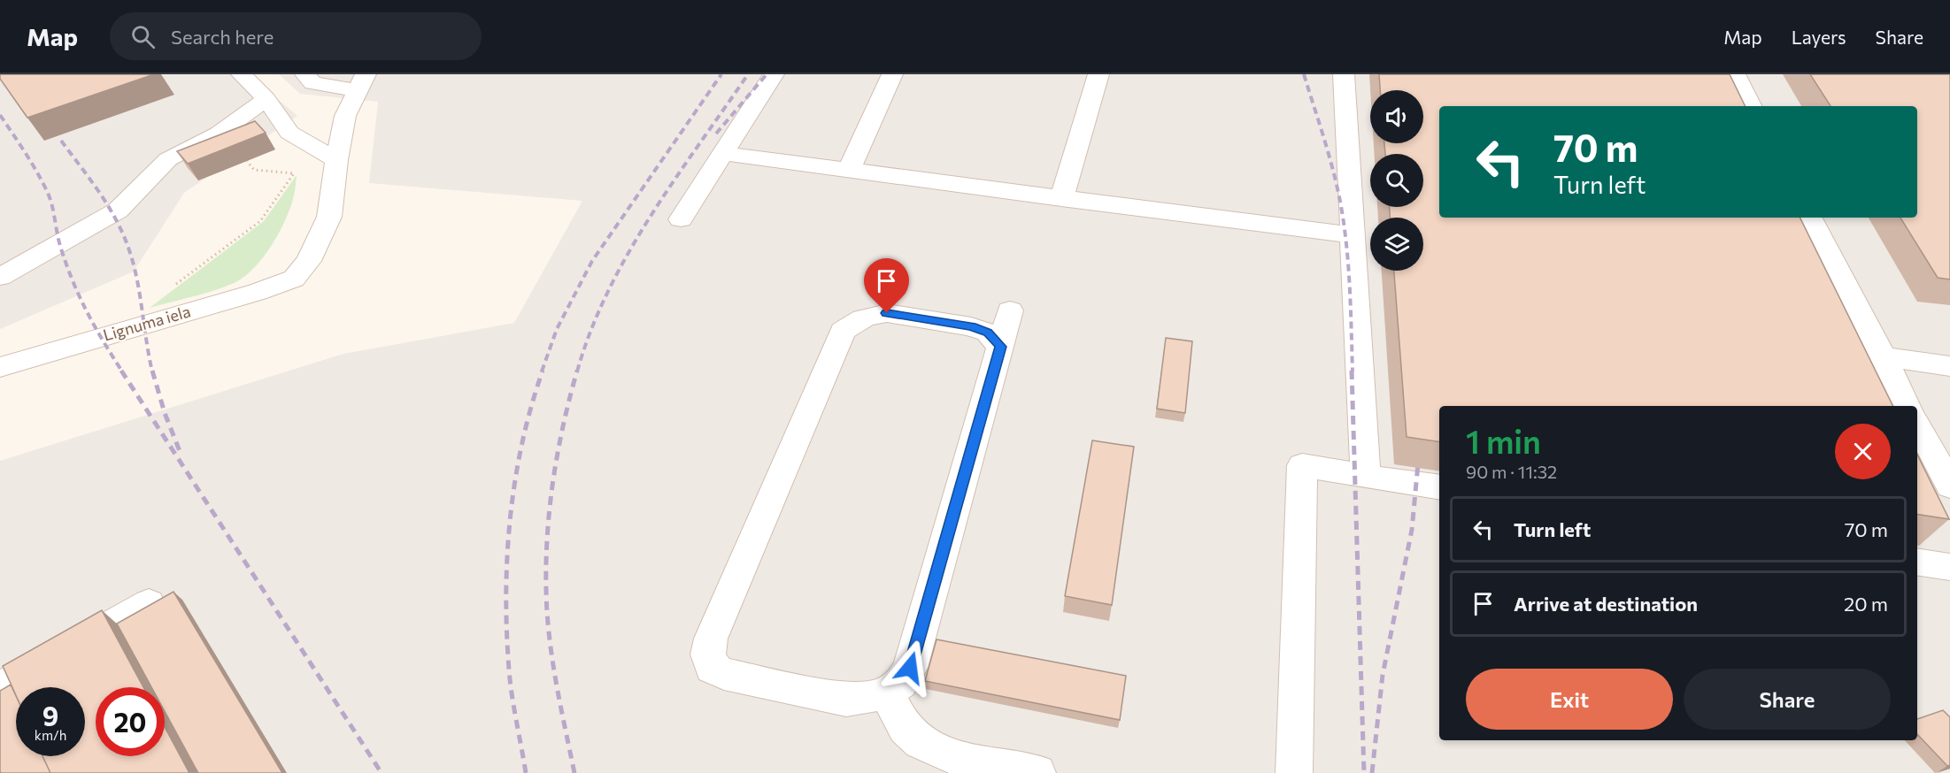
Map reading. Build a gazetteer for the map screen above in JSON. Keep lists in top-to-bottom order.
{
  "streets": {
    "street": ["Lignuma iela"]
  },
  "page": {
    "header": "Map",
    "search": "Search here",
    "nav": ["Map", "Layers", "Share"],
    "turn": ["70 m", "Turn left"],
    "heading": ["1 min", "90 m · 11:32"],
    "list": [
      {
        "name": "Turn left",
        "value": "70 m"
      },
      {
        "name": "Arrive at destination",
        "value": "20 m"
      }
    ],
    "buttons": ["Exit", "Share"],
    "speed": "9 km/h",
    "limit": "20"
  }
}
